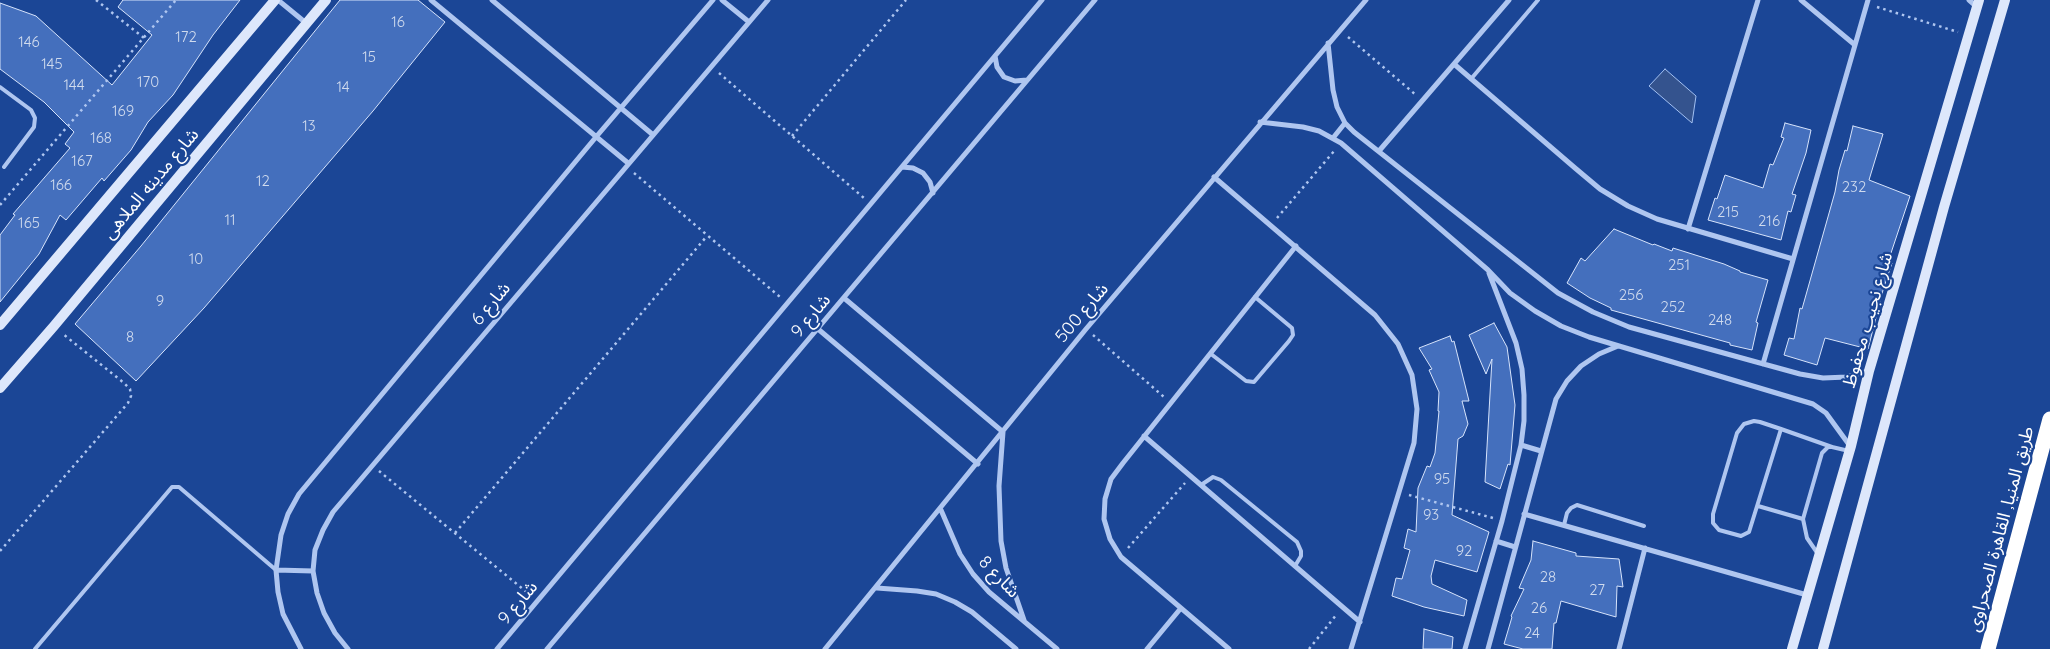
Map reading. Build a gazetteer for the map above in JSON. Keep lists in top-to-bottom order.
{
  "streets": {
    "highway": ["طريق المنيا, القاهرة الصحراوى"],
    "street": [
      "شارع مدينه الملاهى",
      "شارع 6",
      "شارع 500",
      "شارع 9",
      "شارع نجيب محفوظ",
      "شارع 8"
    ]
  },
  "crossings": [
    ["شارع 500", "شارع 8"]
  ],
  "house_numbers": [
    "16",
    "172",
    "146",
    "15",
    "145",
    "170",
    "144",
    "14",
    "169",
    "13",
    "168",
    "167",
    "12",
    "166",
    "232",
    "215",
    "11",
    "216",
    "165",
    "10",
    "251",
    "256",
    "9",
    "252",
    "248",
    "8",
    "95",
    "93",
    "92",
    "28",
    "27",
    "26",
    "24"
  ]
}
